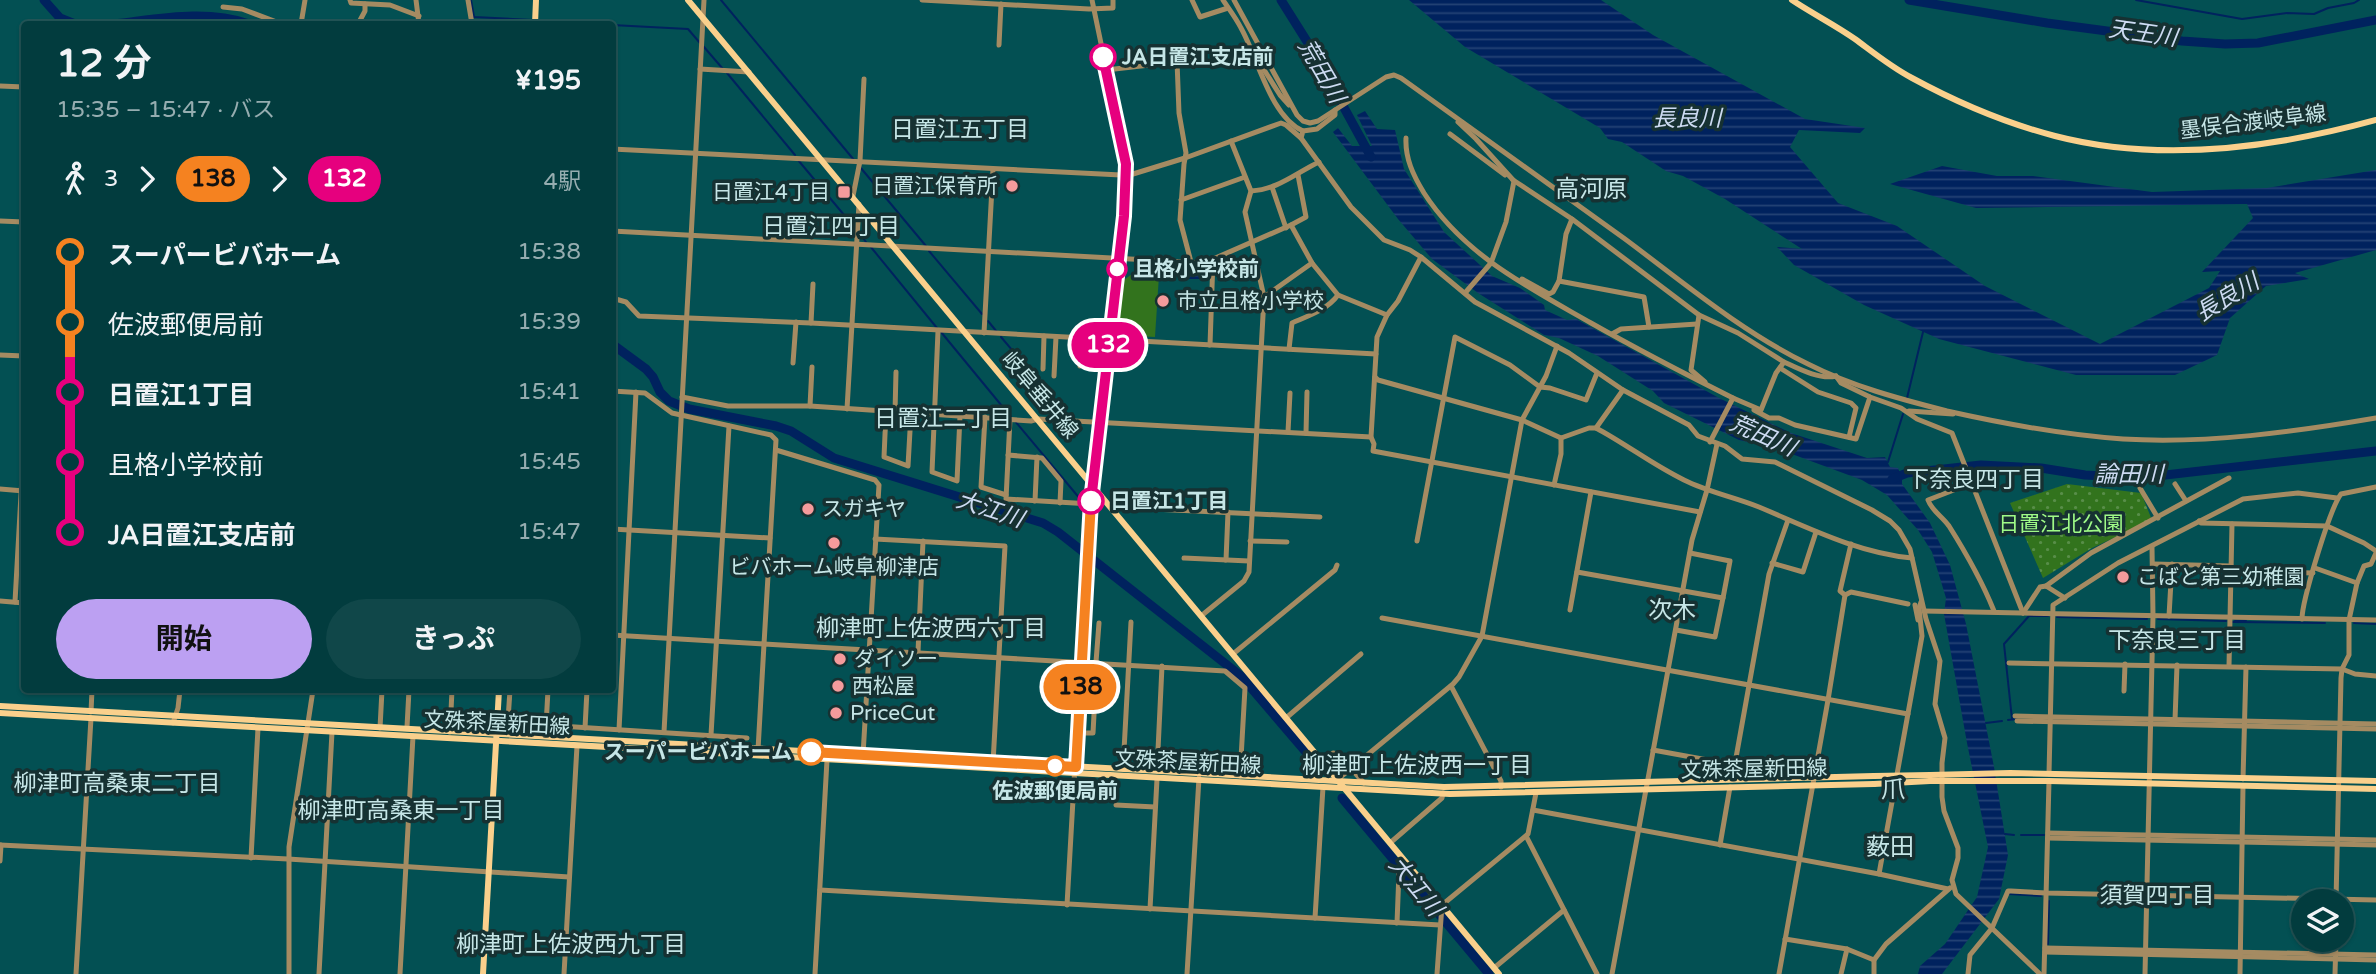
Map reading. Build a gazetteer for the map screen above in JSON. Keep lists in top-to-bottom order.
{
  "streets": {
    "main road": ["墨俣合渡岐阜線", "岐阜垂井線", "文殊茶屋新田線"]
  },
  "crossings": [
    ["岐阜垂井線", "文殊茶屋新田線"]
  ],
  "districts": [
    "日置江五丁目",
    "高河原",
    "日置江四丁目",
    "日置江二丁目",
    "下奈良四丁目",
    "次木",
    "柳津町上佐波西六丁目",
    "下奈良三丁目",
    "柳津町上佐波西一丁目",
    "柳津町高桑東二丁目",
    "爪",
    "柳津町高桑東一丁目",
    "薮田",
    "須賀四丁目",
    "柳津町上佐波西九丁目"
  ],
  "water": [
    "天王川",
    "荒田川",
    "長良川",
    "論田川",
    "大江川"
  ],
  "parks": ["日置江北公園"],
  "places": {
    "other": [
      "JA日置江支店前",
      "日置江保育所",
      "且格小学校前",
      "市立且格小学校",
      "日置江1丁目",
      "スガキヤ",
      "ビバホーム岐阜柳津店",
      "こばと第三幼稚園",
      "ダイソー",
      "西松屋",
      "PriceCut",
      "スーパービバホーム",
      "佐波郵便局前"
    ],
    "transit": ["日置江4丁目"]
  },
  "lines": ["bus line 132", "bus line 138"],
  "page": {
    "on_map": ["138", "132"],
    "heading": ["12 分", "15:35 – 15:47 · バス", "¥195"],
    "legs": [
      "3",
      "138",
      "132",
      "4駅"
    ],
    "list": [
      {
        "name": "スーパービバホーム",
        "value": "15:38"
      },
      {
        "name": "佐波郵便局前",
        "value": "15:39"
      },
      {
        "name": "日置江1丁目",
        "value": "15:41"
      },
      {
        "name": "且格小学校前",
        "value": "15:45"
      },
      {
        "name": "JA日置江支店前",
        "value": "15:47"
      }
    ],
    "buttons": ["開始", "きっぷ"]
  }
}
